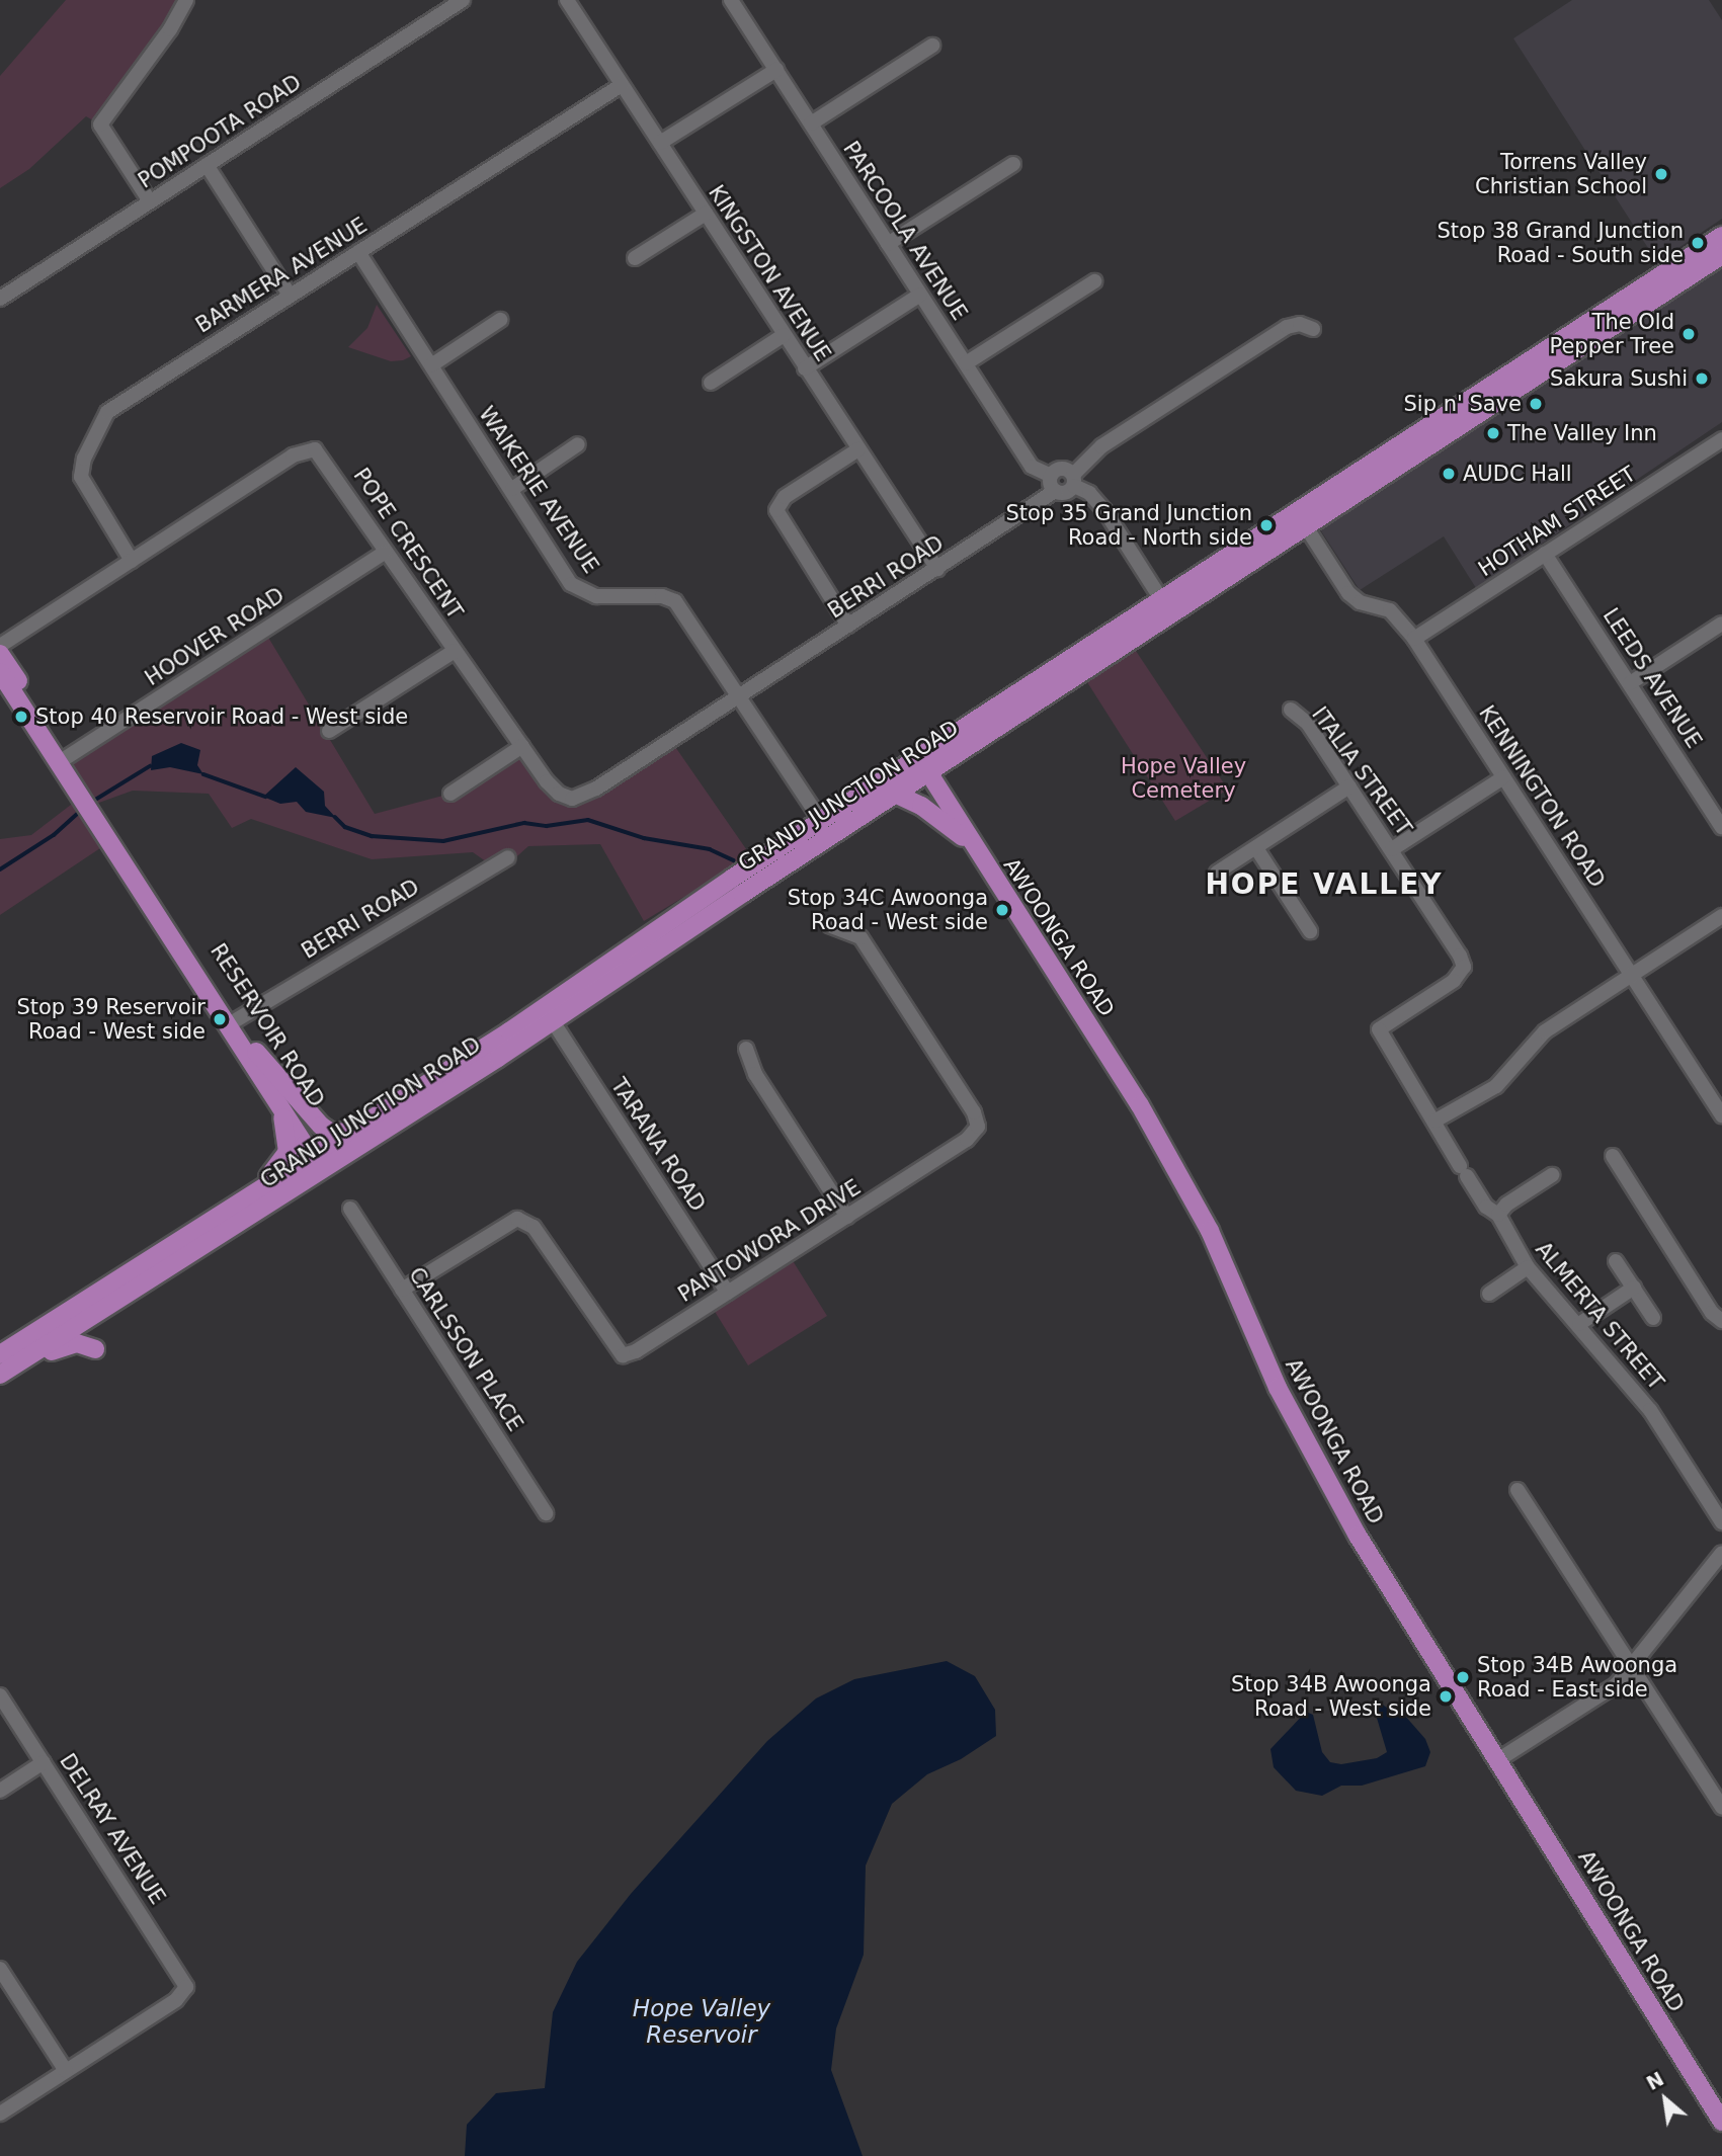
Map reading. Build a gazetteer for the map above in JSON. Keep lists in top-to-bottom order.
{
  "streets": {
    "main road": ["GRAND JUNCTION ROAD", "AWOONGA ROAD", "RESERVOIR ROAD"],
    "street": [
      "POMPOOTA ROAD",
      "PARCOOLA AVENUE",
      "KINGSTON AVENUE",
      "BARMERA AVENUE",
      "WAIKERIE AVENUE",
      "HOTHAM STREET",
      "POPE CRESCENT",
      "BERRI ROAD",
      "HOOVER ROAD",
      "LEEDS AVENUE",
      "ITALIA STREET",
      "KENNINGTON ROAD",
      "TARANA ROAD",
      "PANTOWORA DRIVE",
      "ALMERTA STREET",
      "CARLSSON PLACE",
      "DELRAY AVENUE"
    ]
  },
  "crossings": [
    ["PARCOOLA AVENUE", "BERRI ROAD"],
    ["KINGSTON AVENUE", "BARMERA AVENUE"],
    ["KINGSTON AVENUE", "BERRI ROAD"],
    ["BARMERA AVENUE", "WAIKERIE AVENUE"],
    ["BARMERA AVENUE", "POPE CRESCENT"],
    ["WAIKERIE AVENUE", "POPE CRESCENT"],
    ["WAIKERIE AVENUE", "BERRI ROAD"],
    ["WAIKERIE AVENUE", "GRAND JUNCTION ROAD"],
    ["HOTHAM STREET", "LEEDS AVENUE"],
    ["HOTHAM STREET", "KENNINGTON ROAD"],
    ["POPE CRESCENT", "BERRI ROAD"],
    ["POPE CRESCENT", "HOOVER ROAD"],
    ["BERRI ROAD", "RESERVOIR ROAD"],
    ["HOOVER ROAD", "RESERVOIR ROAD"],
    ["ITALIA STREET", "ALMERTA STREET"],
    ["GRAND JUNCTION ROAD", "KENNINGTON ROAD"],
    ["GRAND JUNCTION ROAD", "AWOONGA ROAD"],
    ["GRAND JUNCTION ROAD", "RESERVOIR ROAD"],
    ["GRAND JUNCTION ROAD", "TARANA ROAD"],
    ["TARANA ROAD", "PANTOWORA DRIVE"],
    ["PANTOWORA DRIVE", "CARLSSON PLACE"]
  ],
  "districts": ["HOPE VALLEY"],
  "water": ["Hope Valley Reservoir"],
  "parks": ["Hope Valley Cemetery"],
  "places": [
    "Torrens Valley Christian School",
    "Stop 38 Grand Junction Road - South side",
    "The Old Pepper Tree",
    "Sakura Sushi",
    "Sip n' Save",
    "The Valley Inn",
    "AUDC Hall",
    "Stop 35 Grand Junction Road - North side",
    "Stop 40 Reservoir Road - West side",
    "Stop 34C Awoonga Road - West side",
    "Stop 39 Reservoir Road - West side",
    "Stop 34B Awoonga Road - East side",
    "Stop 34B Awoonga Road - West side"
  ],
  "north": "top left"
}
